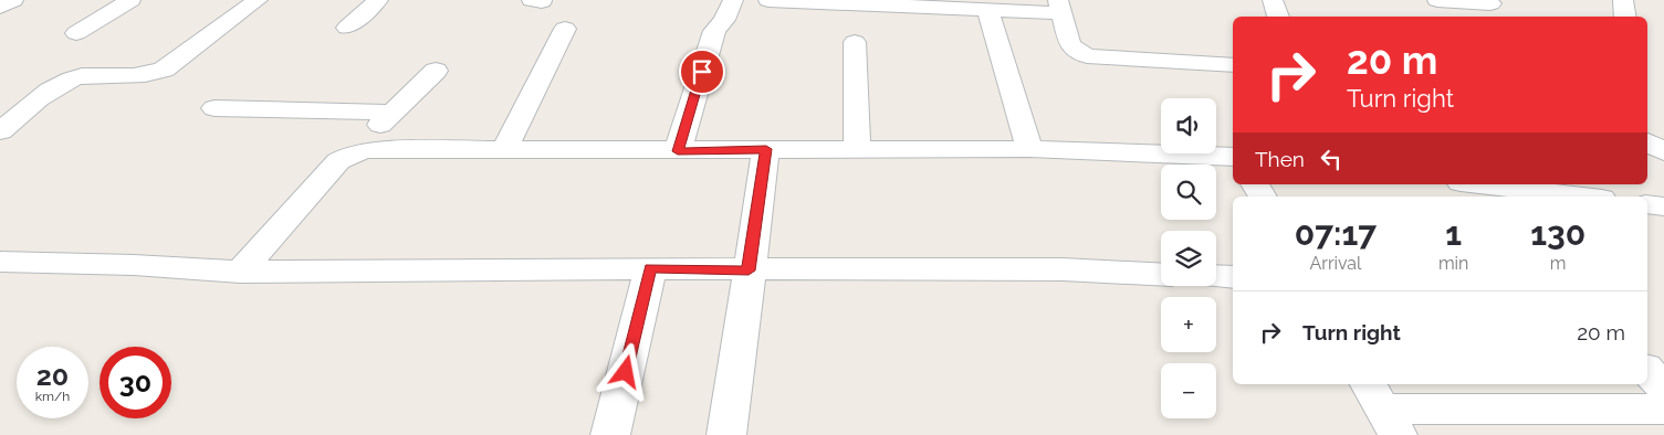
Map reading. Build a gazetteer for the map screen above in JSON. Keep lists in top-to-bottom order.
{
  "page": {
    "turn": ["20 m", "Turn right"],
    "map_buttons": ["+", "−"],
    "then": "Then",
    "eta": [
      "07:17",
      "Arrival",
      "1",
      "min",
      "130",
      "m"
    ],
    "list": [
      {
        "name": "Turn right",
        "value": "20 m"
      }
    ],
    "speed": "20 km/h",
    "limit": "30"
  }
}
